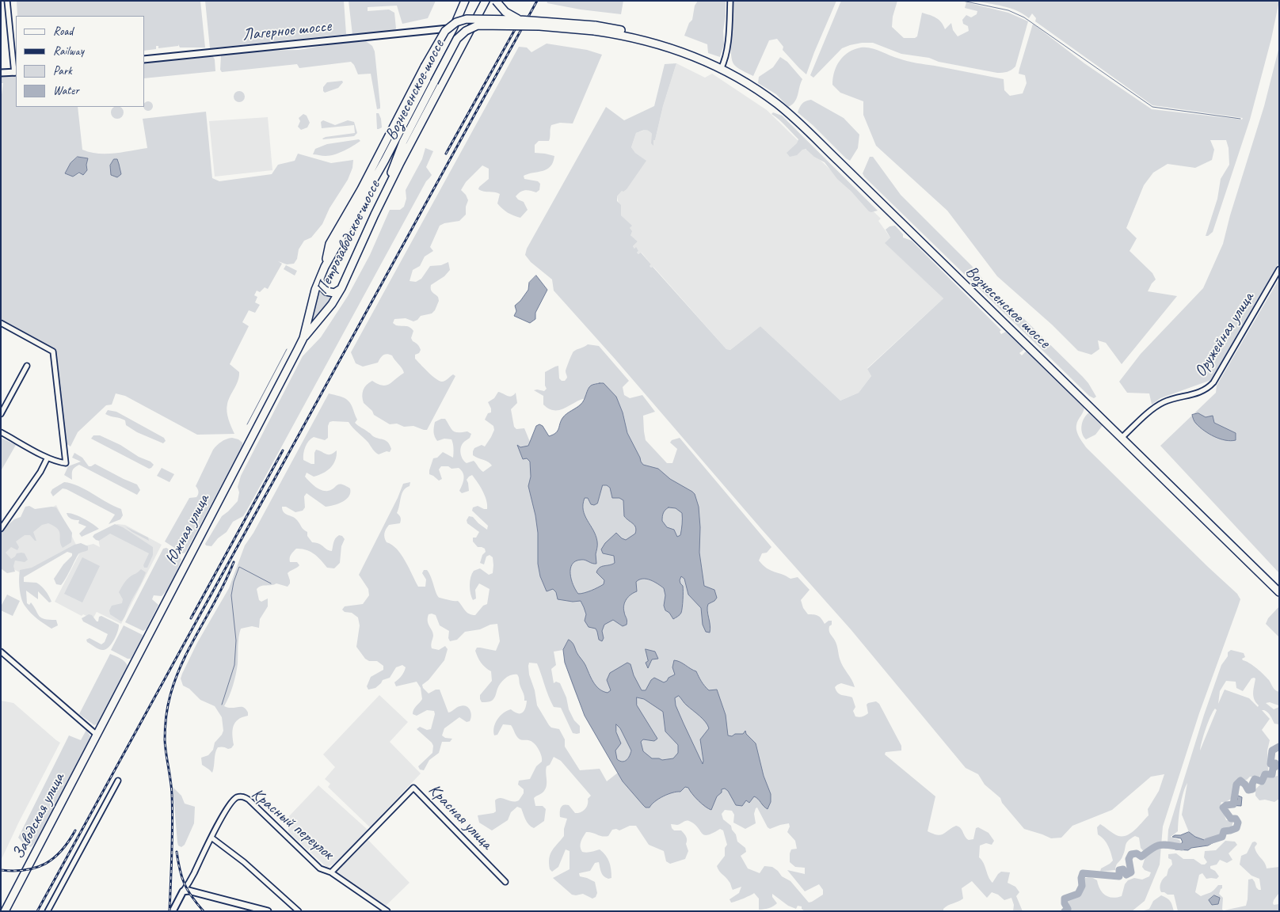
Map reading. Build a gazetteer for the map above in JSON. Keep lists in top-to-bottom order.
{
  "streets": {
    "main road": [
      "Вознесенское шоссе",
      "Петрозаводское шоссе",
      "Южная улица",
      "Заводская улица"
    ],
    "street": [
      "Лагерное шоссе",
      "Оружейная улица",
      "Красная улица",
      "Красный переулок"
    ]
  },
  "crossings": [
    ["Лагерное шоссе", "Петрозаводское шоссе"],
    ["Вознесенское шоссе", "Петрозаводское шоссе"],
    ["Вознесенское шоссе", "Оружейная улица"],
    ["Петрозаводское шоссе", "Южная улица"],
    ["Южная улица", "Заводская улица"],
    ["Красная улица", "Красный переулок"]
  ],
  "legend": [
    "Road",
    "Railway",
    "Park",
    "Water"
  ]
}
